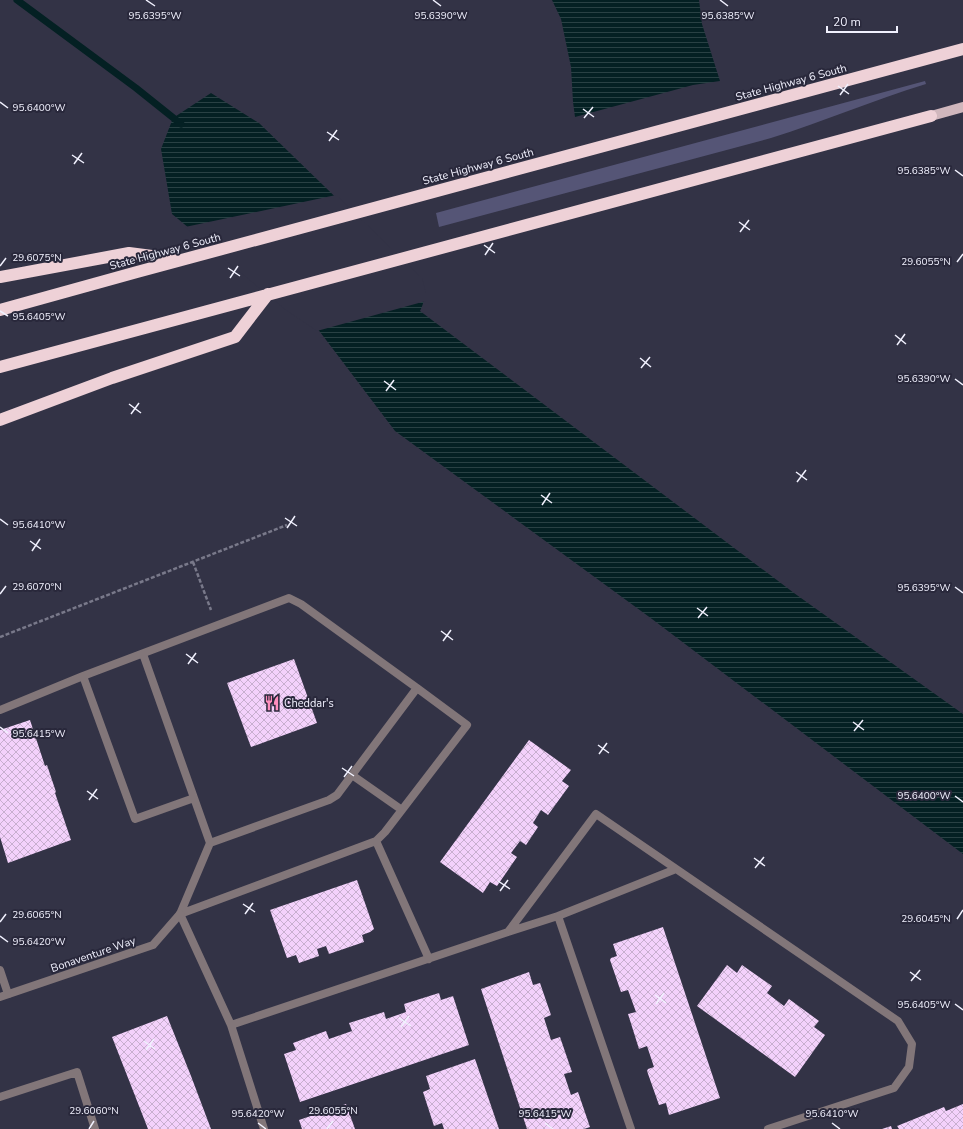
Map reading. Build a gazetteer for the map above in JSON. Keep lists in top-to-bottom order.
{
  "streets": {
    "highway": ["State Highway 6 South"],
    "street": ["Bonaventure Way"]
  },
  "places": {
    "restaurant": ["Cheddar's"]
  },
  "scale_bar": "20 m",
  "coordinates": [
    "95.6395°W",
    "95.6390°W",
    "95.6385°W",
    "95.6400°W",
    "29.6075°N",
    "29.6055°N",
    "95.6405°W",
    "95.6410°W",
    "29.6070°N",
    "95.6415°W",
    "29.6065°N",
    "29.6045°N",
    "95.6420°W",
    "29.6060°N"
  ]
}
